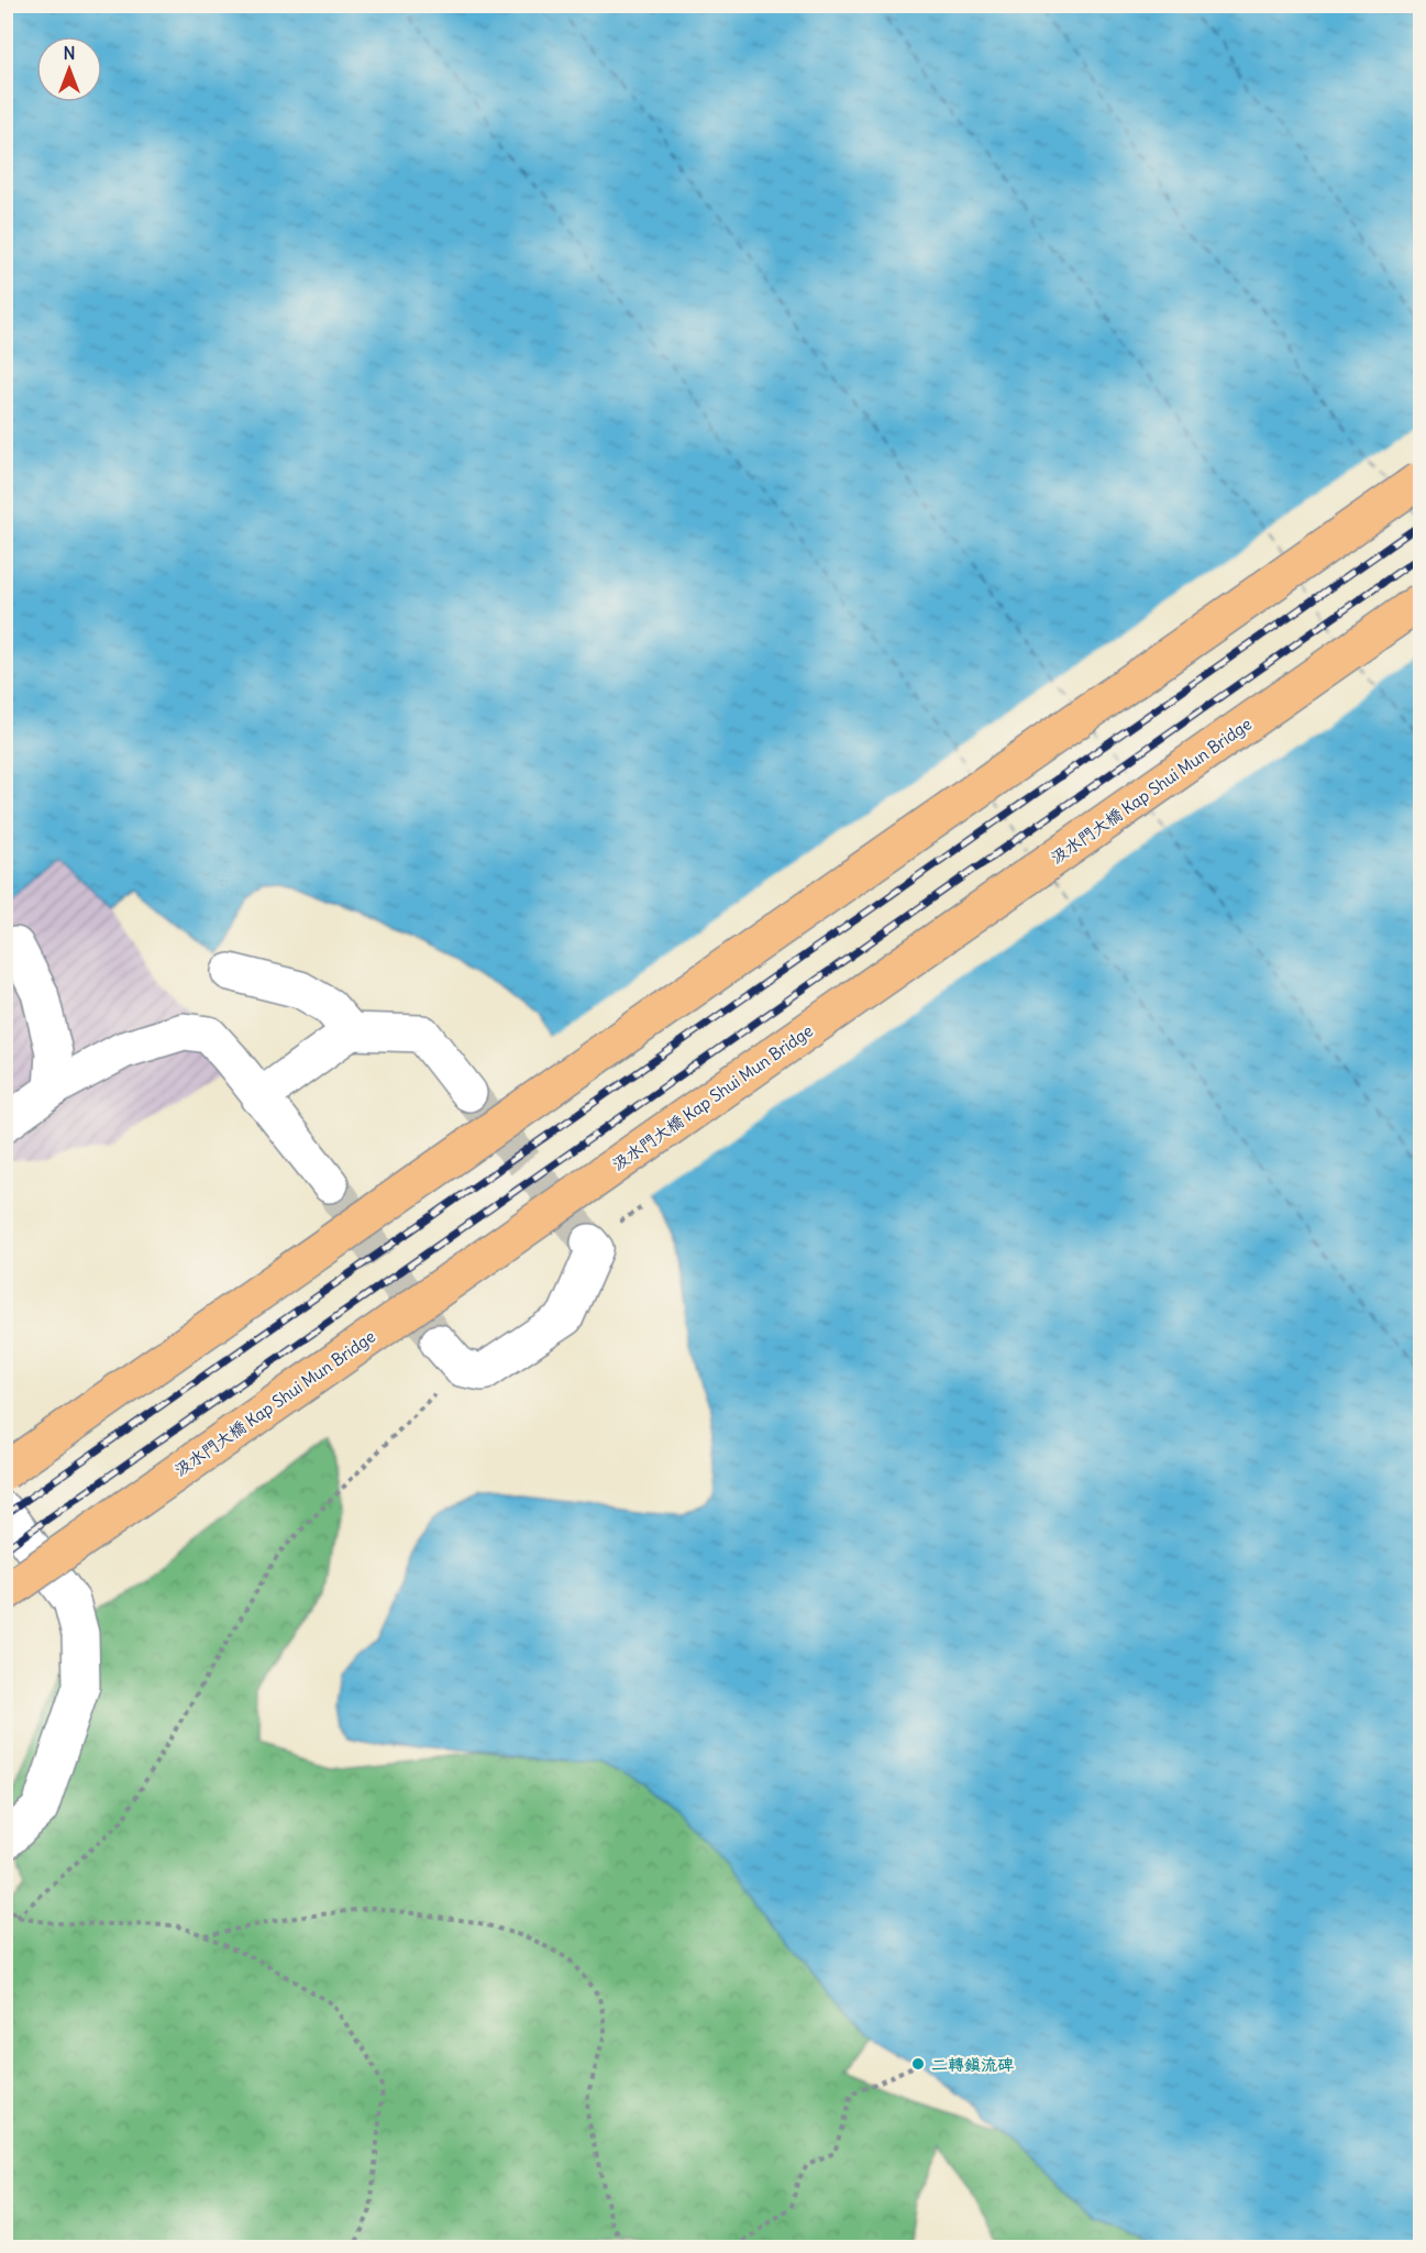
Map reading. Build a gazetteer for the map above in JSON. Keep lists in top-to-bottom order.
{
  "streets": {
    "highway": ["汲水門大橋 Kap Shui Mun Bridge"]
  },
  "places": ["二轉鎮流碑"],
  "north": "top"
}
